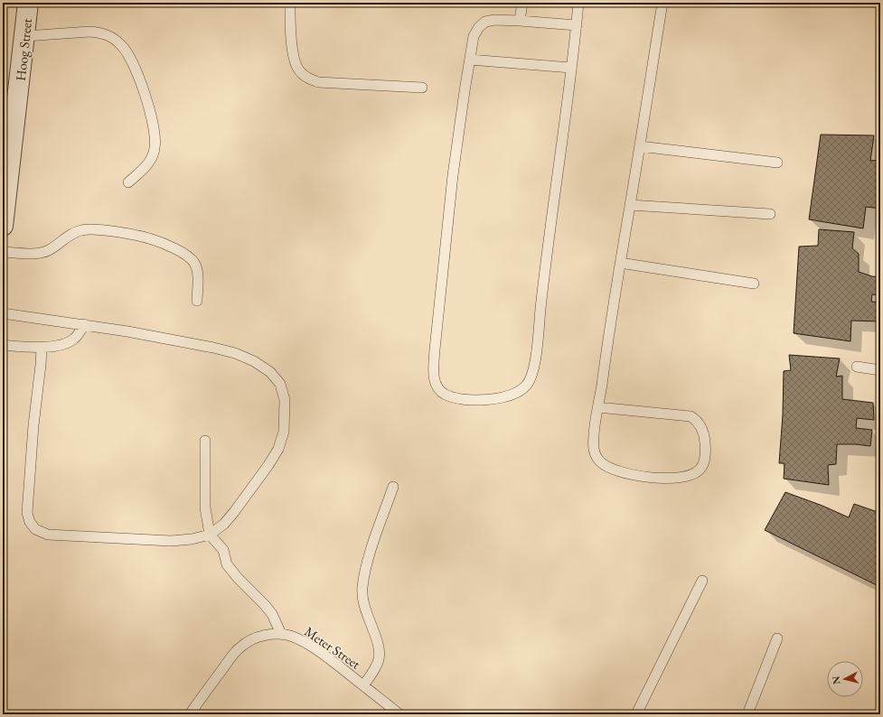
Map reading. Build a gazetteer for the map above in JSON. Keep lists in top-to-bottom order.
{
  "streets": {
    "street": ["Hoog Street"],
    "lane": ["Meter Street"]
  },
  "north": "left"
}
